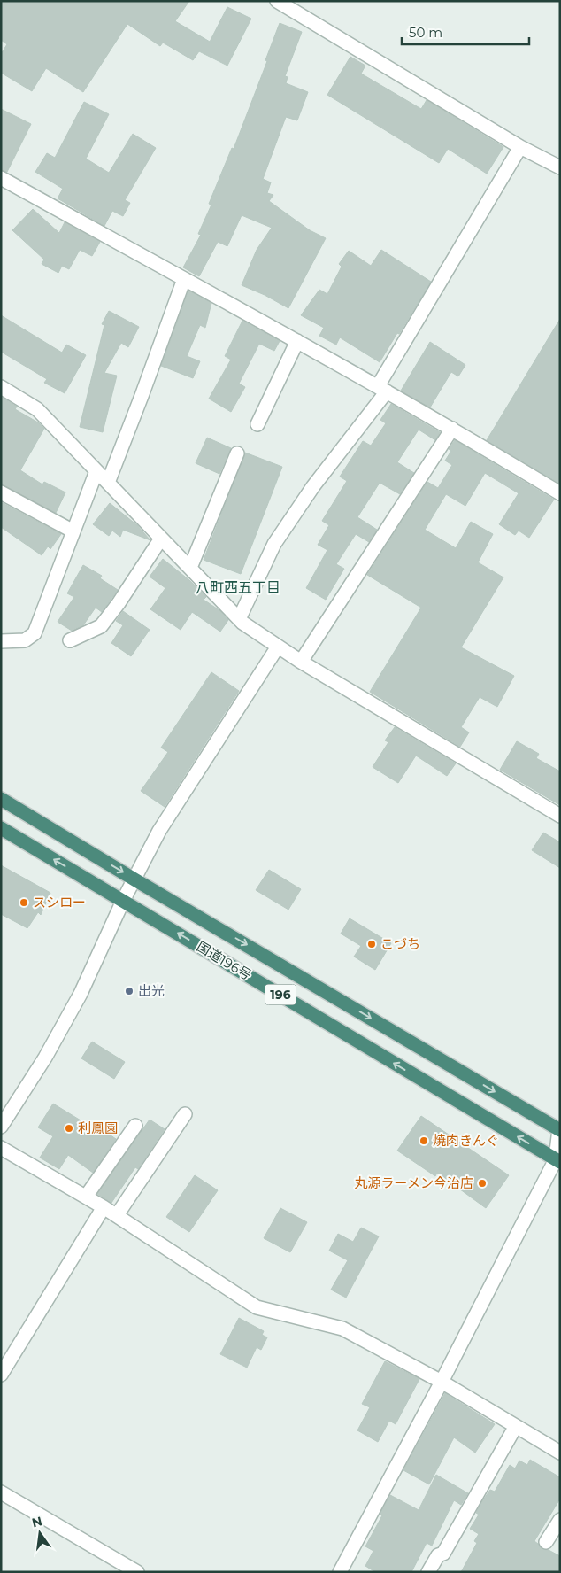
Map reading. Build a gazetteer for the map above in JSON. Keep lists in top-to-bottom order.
{
  "streets": {
    "highway": ["国道196号", "196"]
  },
  "districts": ["八町西五丁目"],
  "places": [
    "スシロー",
    "こづち",
    "出光",
    "利鳳園",
    "焼肉きんぐ",
    "丸源ラーメン今治店"
  ],
  "scale_bar": "50 m",
  "north": "top"
}
